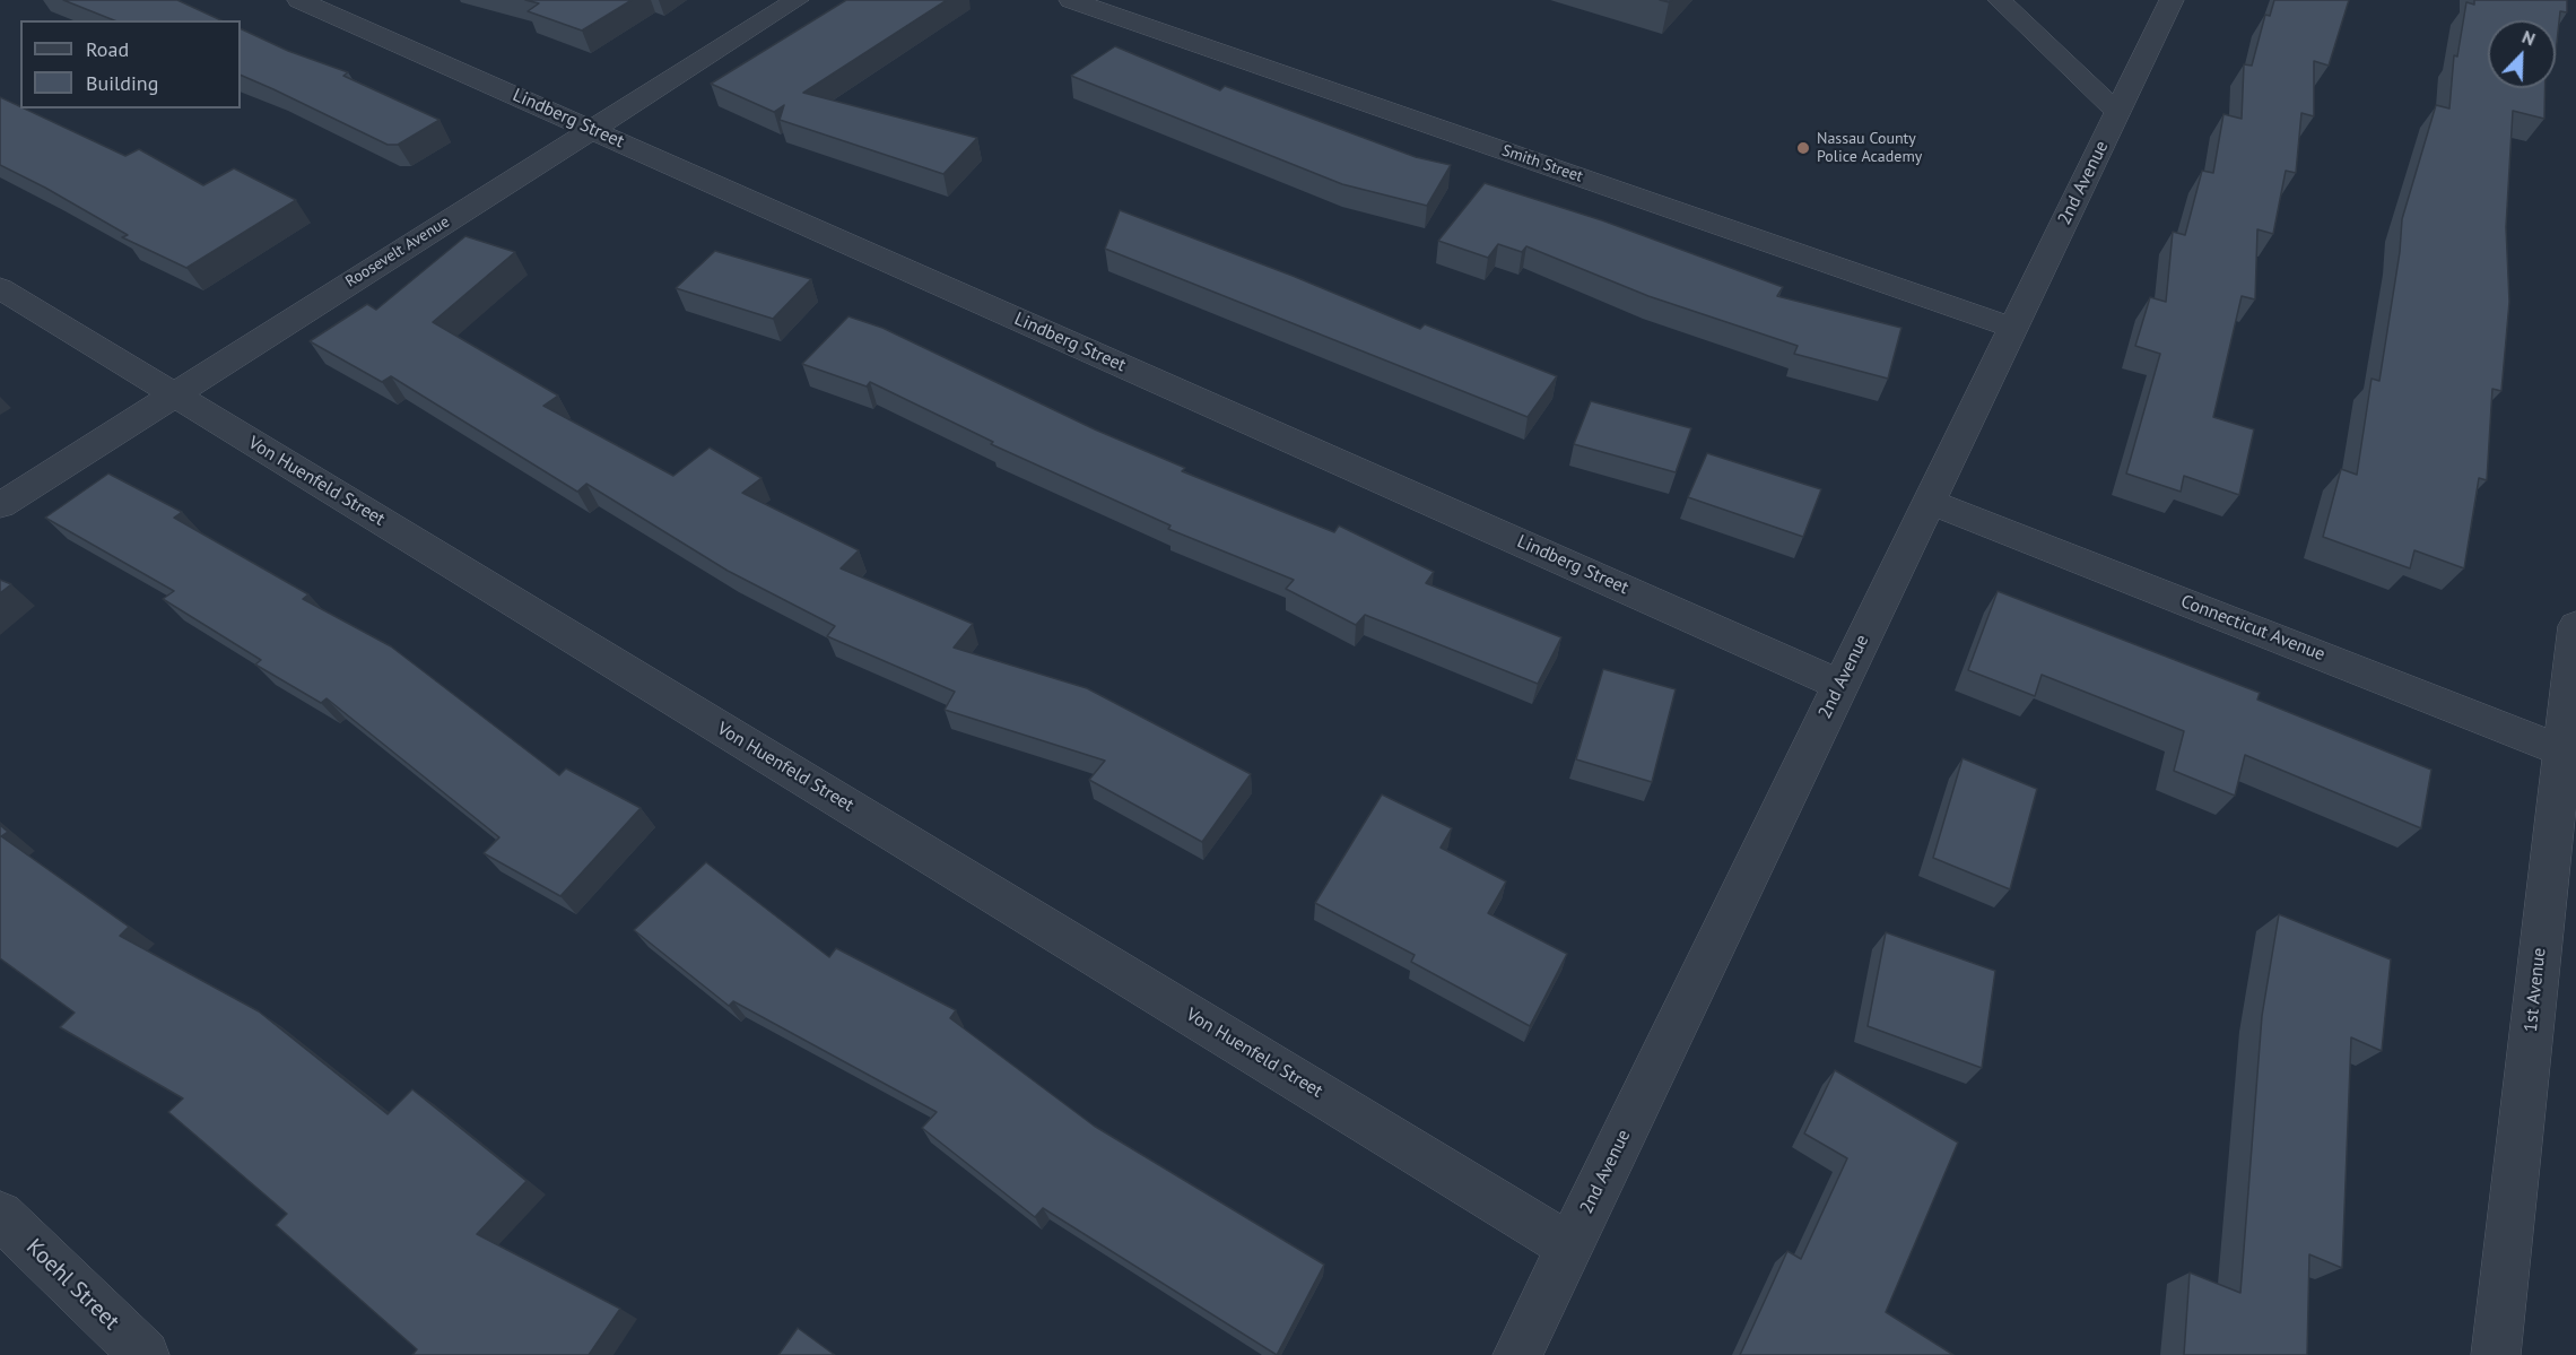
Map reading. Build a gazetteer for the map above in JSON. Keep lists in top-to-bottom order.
{
  "streets": {
    "street": [
      "Lindberg Street",
      "Smith Street",
      "2nd Avenue",
      "Roosevelt Avenue",
      "Von Huenfeld Street",
      "Connecticut Avenue",
      "1st Avenue",
      "Koehl Street"
    ]
  },
  "crossings": [
    ["Lindberg Street", "2nd Avenue"],
    ["Lindberg Street", "Roosevelt Avenue"],
    ["Smith Street", "2nd Avenue"],
    ["2nd Avenue", "Von Huenfeld Street"],
    ["2nd Avenue", "Connecticut Avenue"],
    ["Roosevelt Avenue", "Von Huenfeld Street"],
    ["Connecticut Avenue", "1st Avenue"]
  ],
  "places": ["Nassau County Police Academy"],
  "legend": ["Road", "Building"],
  "north": "top right"
}
